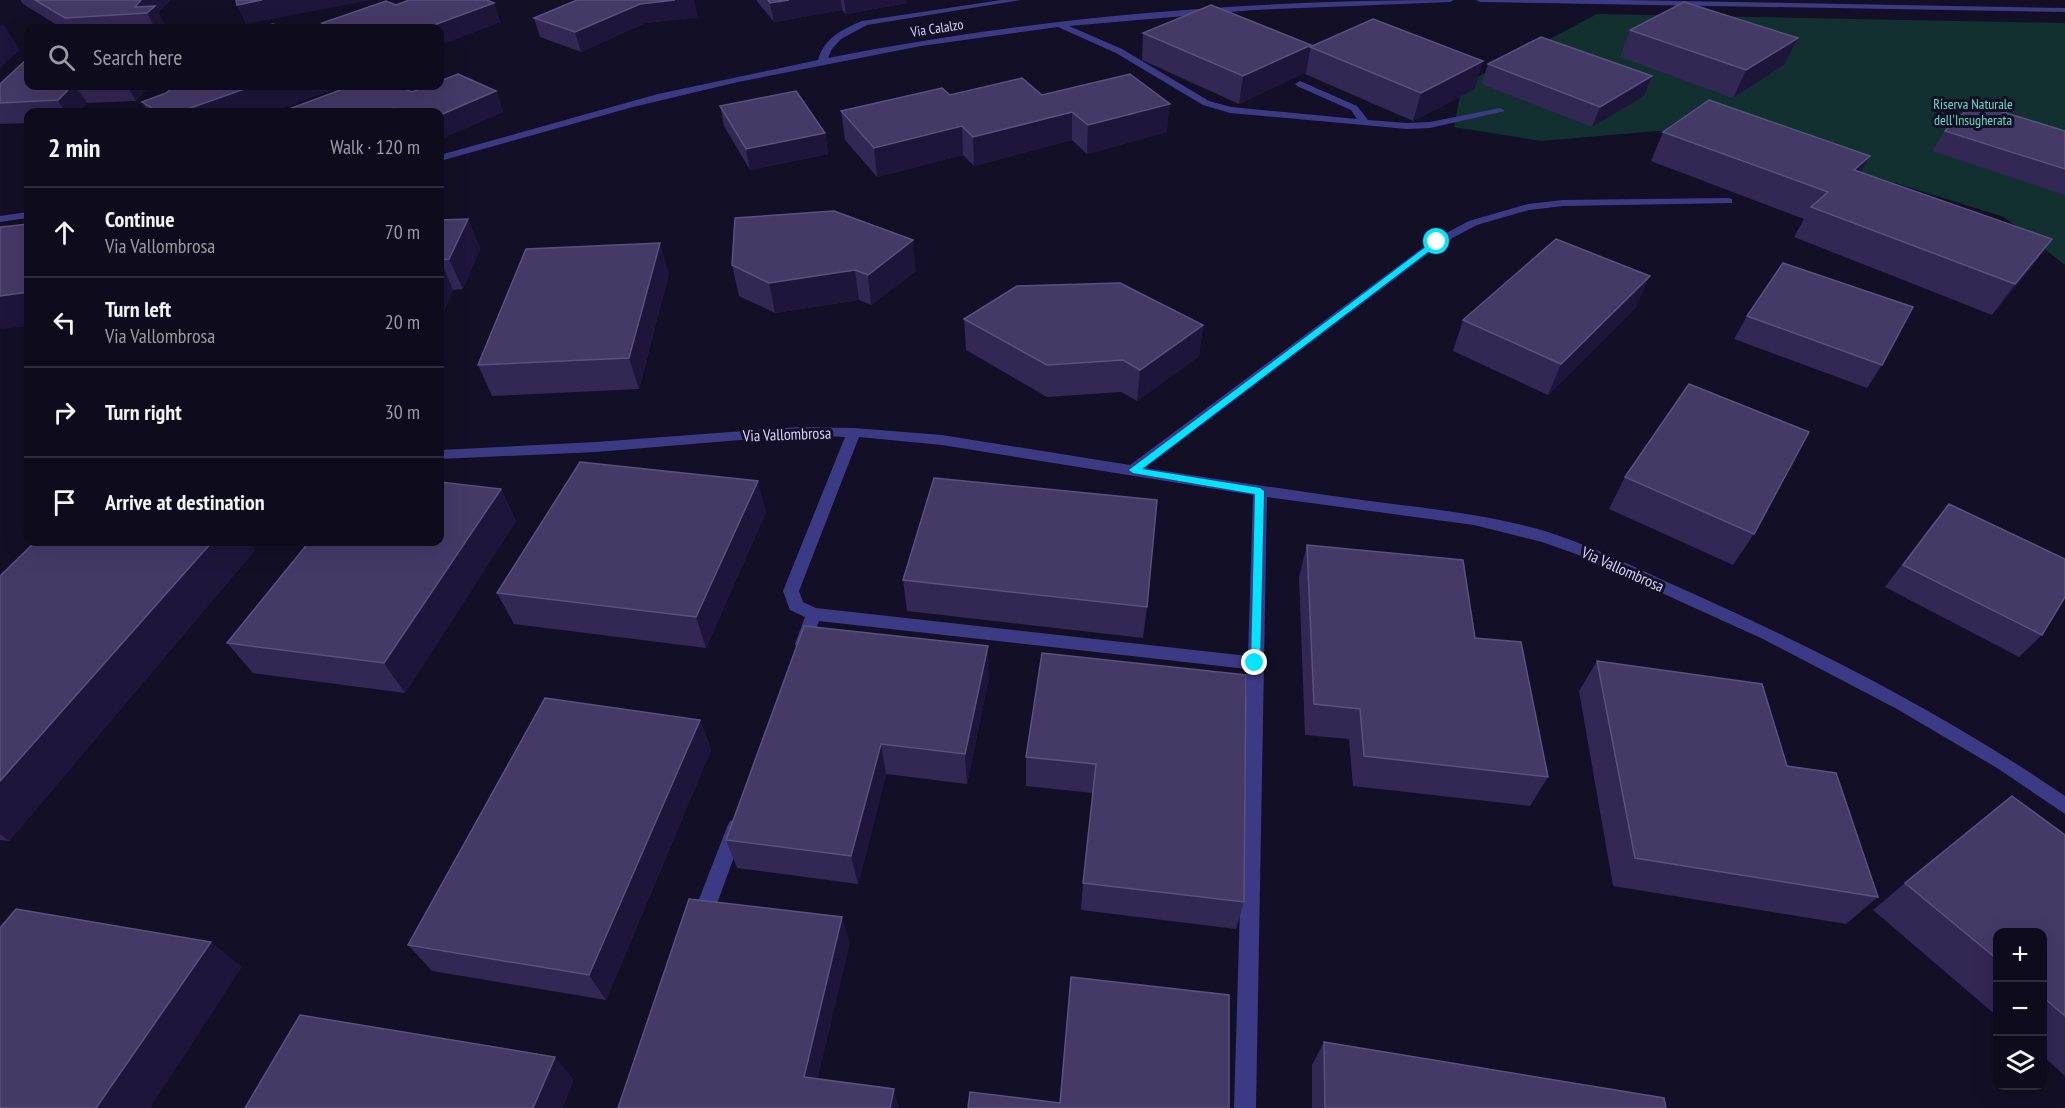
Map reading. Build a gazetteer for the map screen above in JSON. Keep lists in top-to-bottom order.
{
  "streets": {
    "street": ["Via Calalzo", "Via Vallombrosa"]
  },
  "parks": ["Riserva Naturale dell'Insugherata"],
  "page": {
    "search": "Search here",
    "heading": ["2 min", "Walk · 120 m"],
    "list": [
      ["Continue", "Via Vallombrosa", "70 m"],
      ["Turn left", "Via Vallombrosa", "20 m"],
      ["Turn right", "30 m"],
      "Arrive at destination"
    ],
    "map_buttons": ["+", "−"]
  }
}
